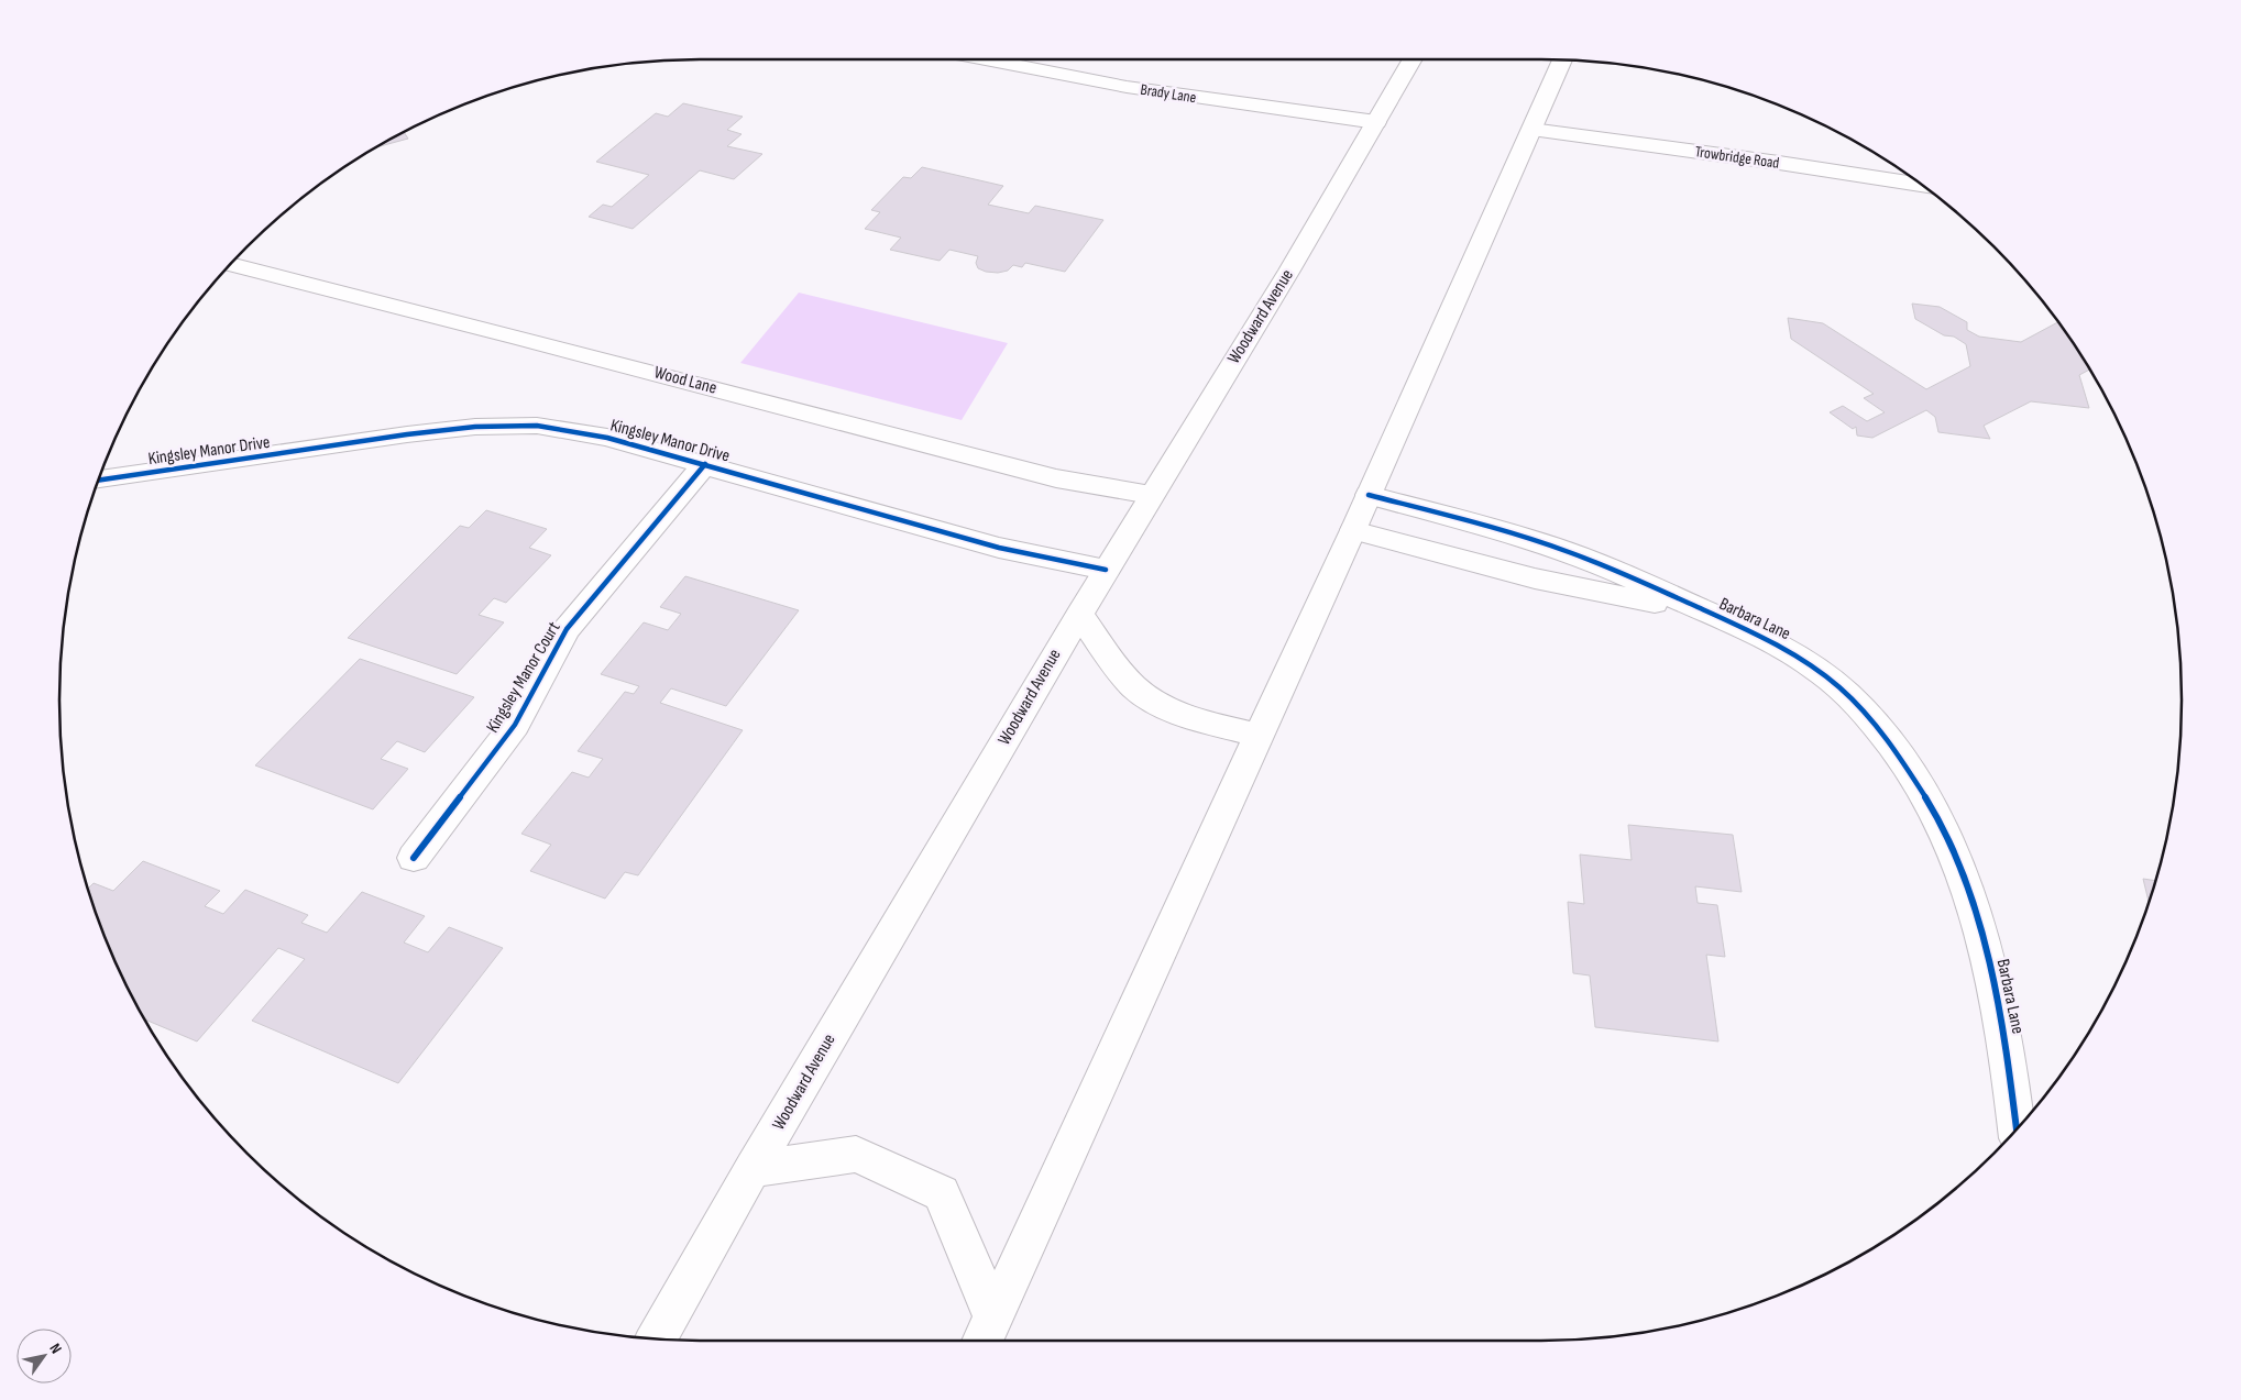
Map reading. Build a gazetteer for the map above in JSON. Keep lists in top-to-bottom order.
{
  "streets": {
    "street": [
      "Brady Lane",
      "Trowbridge Road",
      "Woodward Avenue",
      "Wood Lane",
      "Kingsley Manor Drive",
      "Barbara Lane",
      "Kingsley Manor Court"
    ]
  },
  "crossings": [
    ["Brady Lane", "Woodward Avenue"],
    ["Woodward Avenue", "Wood Lane"],
    ["Woodward Avenue", "Kingsley Manor Drive"],
    ["Kingsley Manor Drive", "Kingsley Manor Court"]
  ],
  "north": "top right"
}
